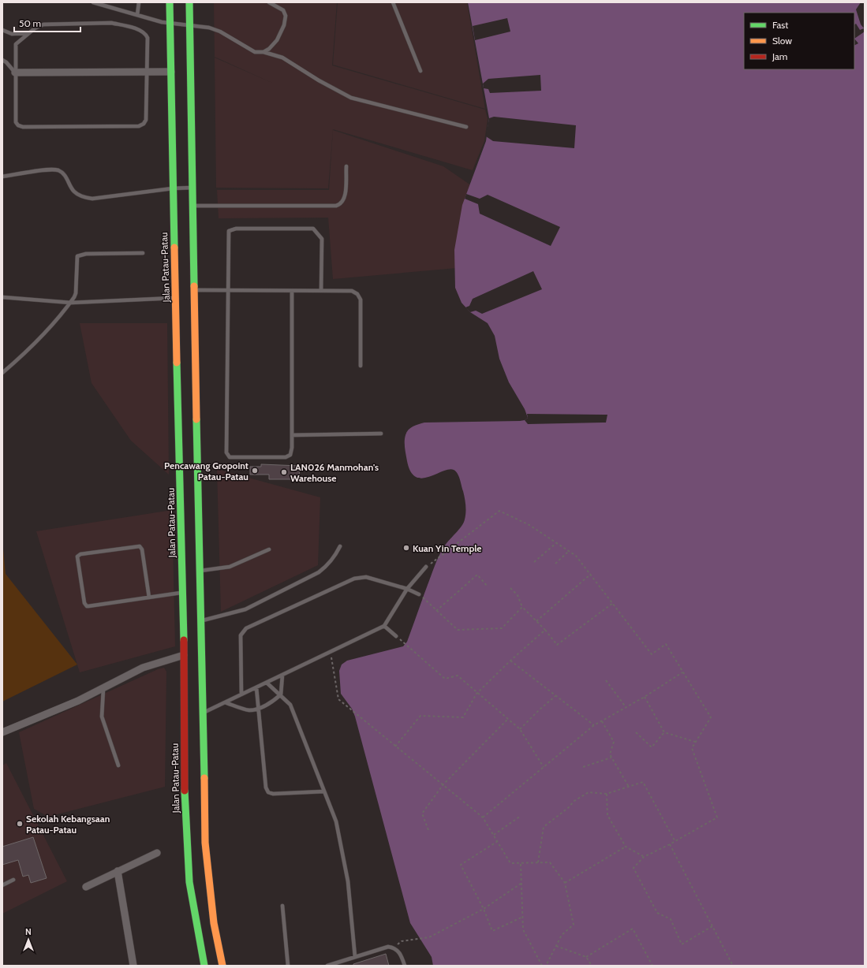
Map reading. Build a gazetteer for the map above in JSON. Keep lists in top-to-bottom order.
{
  "streets": {
    "main road": ["Jalan Patau-Patau"]
  },
  "places": [
    "Pencawang Gropoint Patau-Patau",
    "LAN026 Manmohan's Warehouse",
    "Kuan Yin Temple",
    "Sekolah Kebangsaan Patau-Patau"
  ],
  "legend": ["Fast", "Slow", "Jam"],
  "scale_bar": "50 m",
  "north": "top"
}
